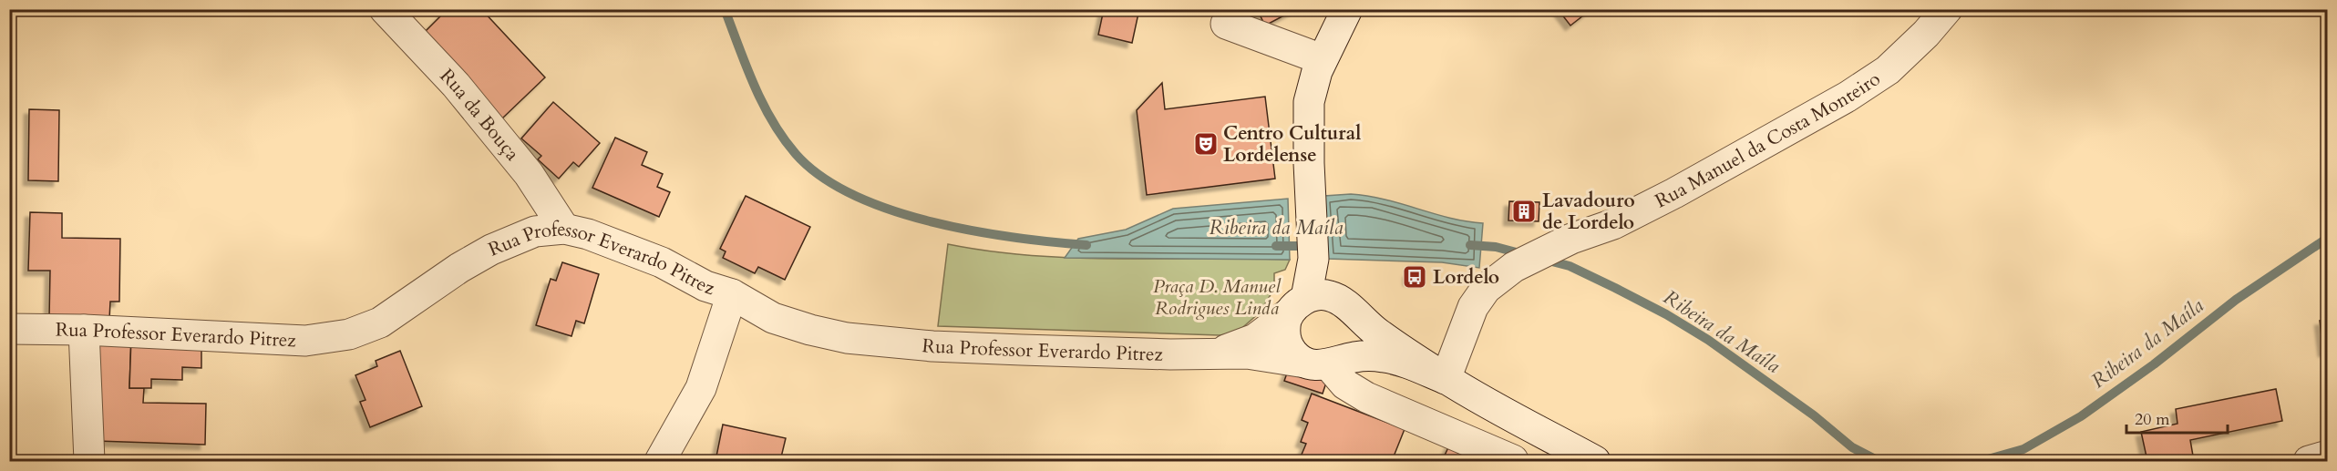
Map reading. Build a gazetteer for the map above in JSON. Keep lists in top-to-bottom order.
{
  "streets": {
    "street": ["Rua da Bouça", "Rua Manuel da Costa Monteiro", "Rua Professor Everardo Pitrez"]
  },
  "crossings": [
    ["Rua da Bouça", "Rua Professor Everardo Pitrez"]
  ],
  "water": ["Ribeira da Maíla"],
  "parks": ["Praça D. Manuel Rodrigues Linda"],
  "places": {
    "theatre": ["Centro Cultural Lordelense"],
    "building": ["Lavadouro de Lordelo"],
    "bus stop": ["Lordelo"]
  },
  "scale_bar": "20 m"
}
